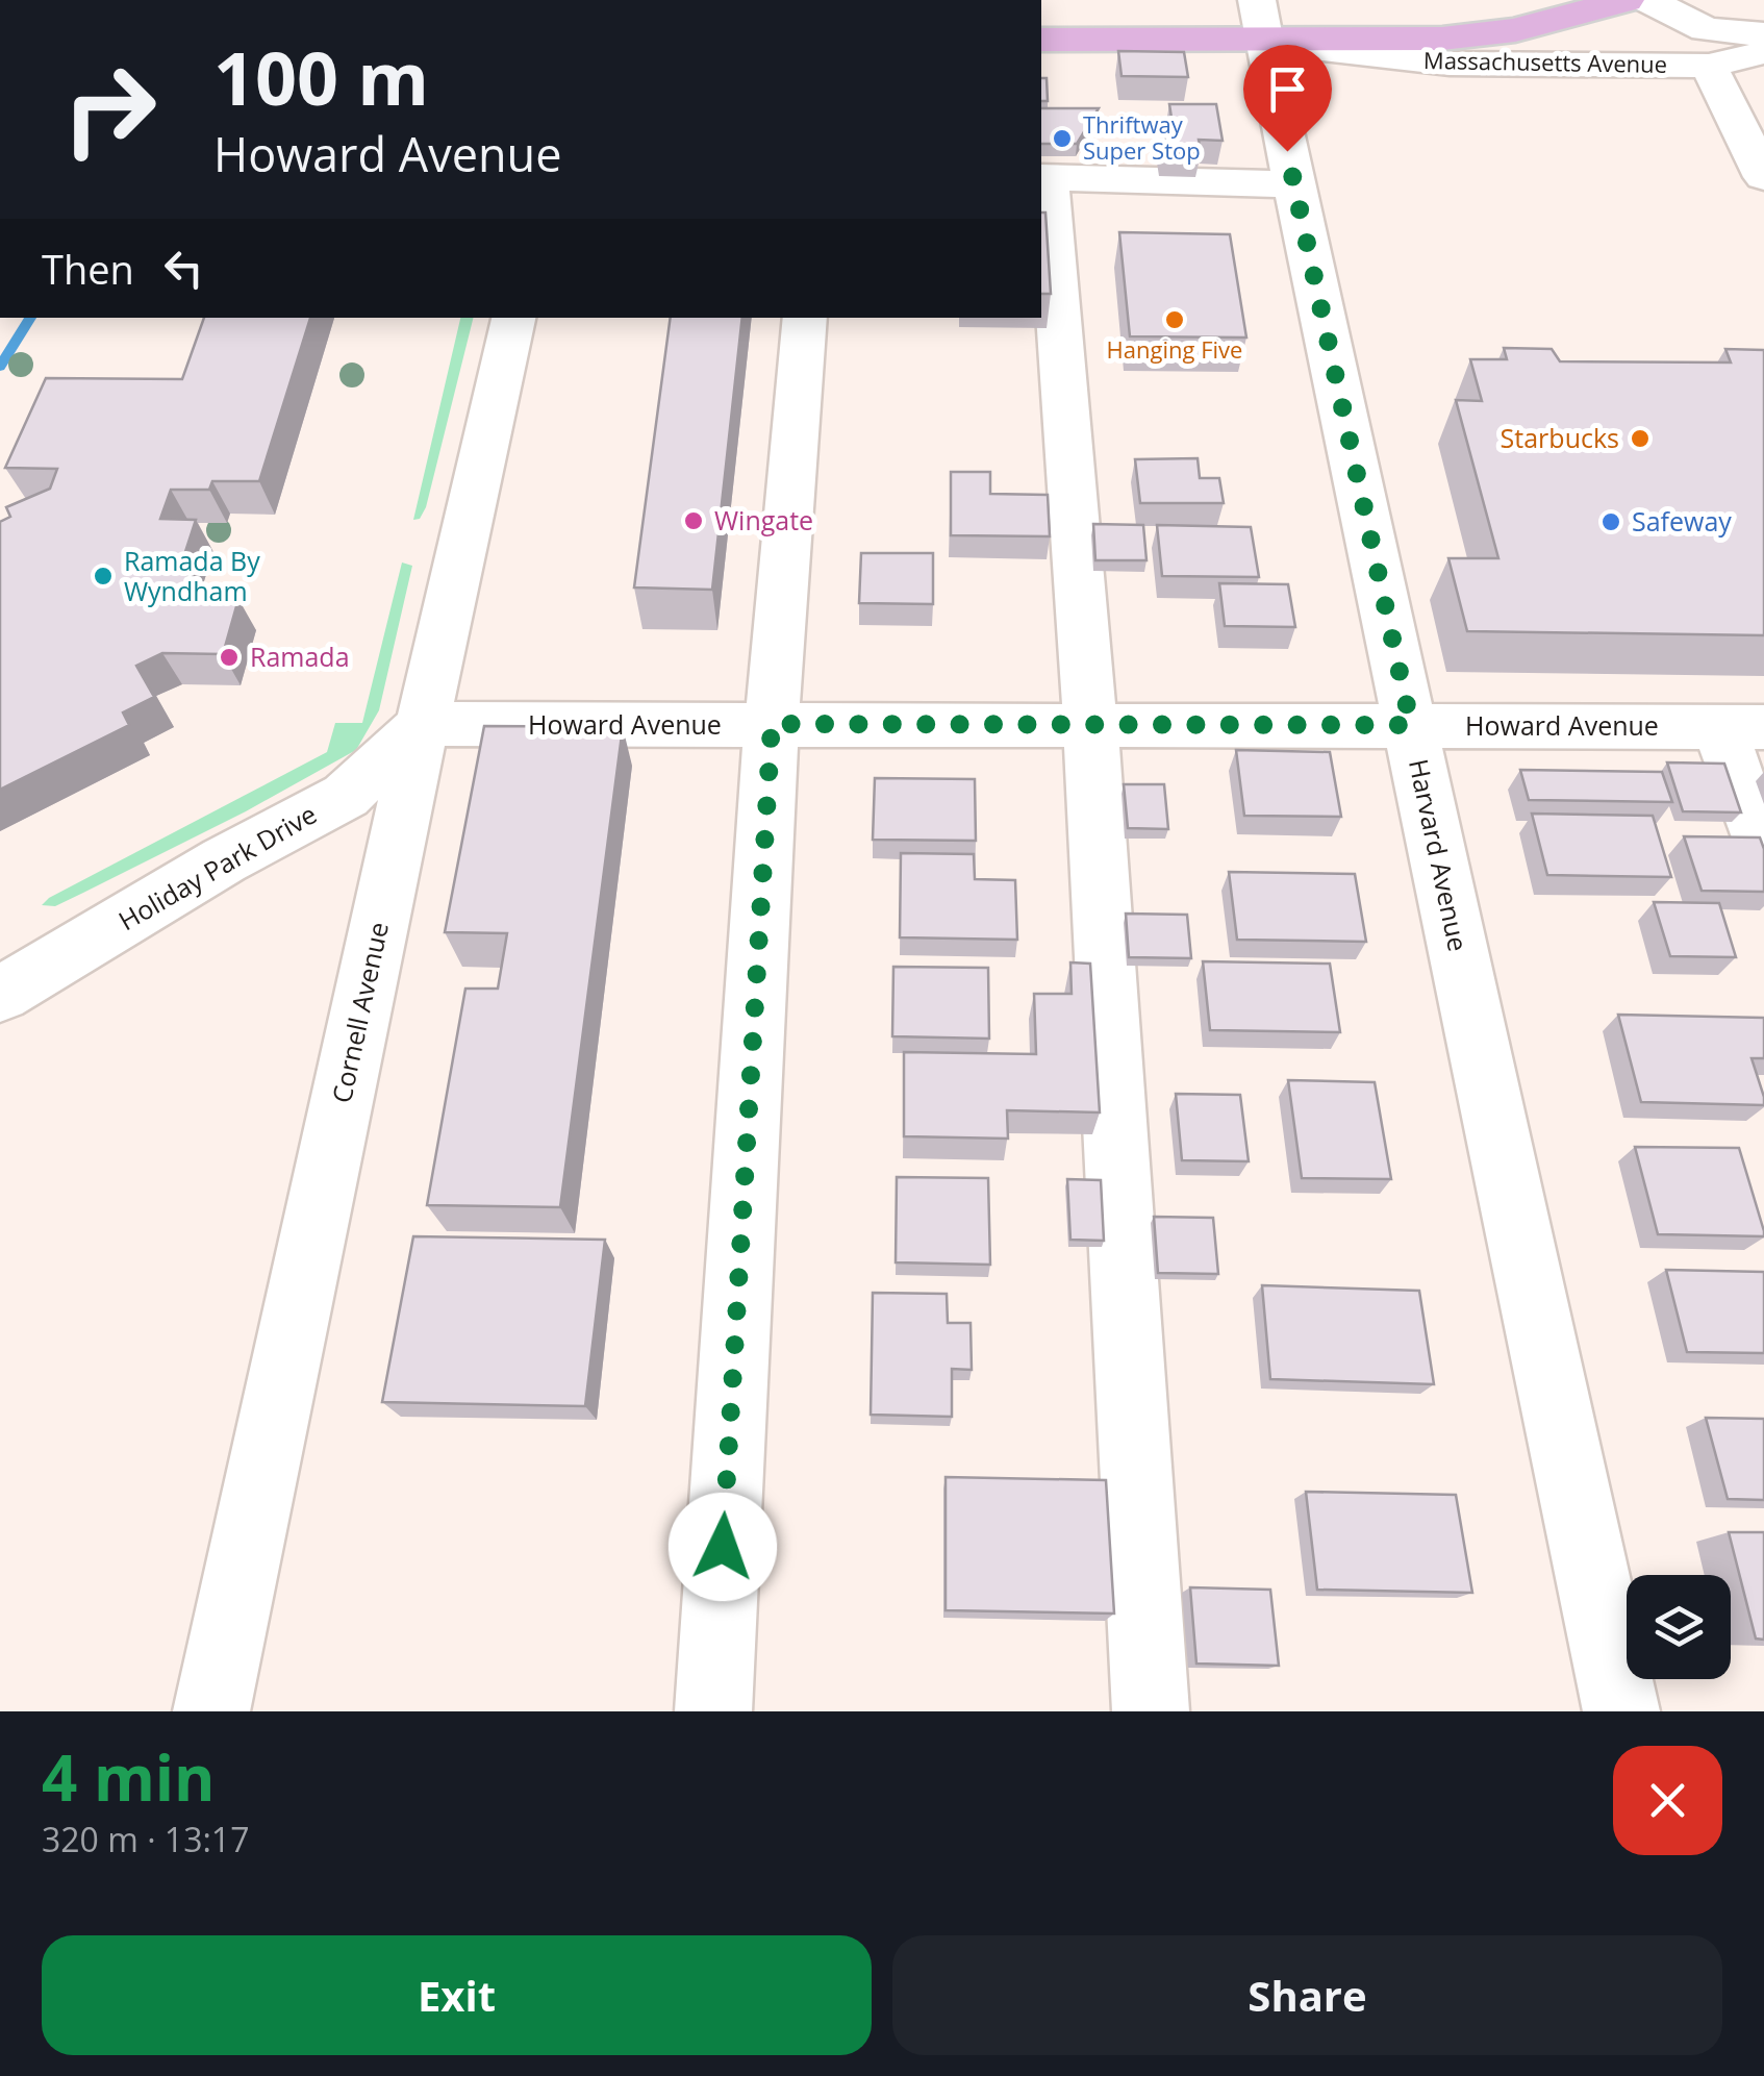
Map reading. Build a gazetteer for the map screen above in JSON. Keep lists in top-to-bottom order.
{
  "streets": {
    "street": [
      "Massachusetts Avenue",
      "Howard Avenue",
      "Harvard Avenue",
      "Holiday Park Drive",
      "Cornell Avenue"
    ]
  },
  "crossings": [
    ["Massachusetts Avenue", "Harvard Avenue"],
    ["Howard Avenue", "Harvard Avenue"],
    ["Howard Avenue", "Holiday Park Drive"],
    ["Howard Avenue", "Cornell Avenue"],
    ["Holiday Park Drive", "Cornell Avenue"]
  ],
  "places": [
    "Thriftway Super Stop",
    "Hanging Five",
    "Starbucks",
    "Wingate",
    "Safeway",
    "Ramada By Wyndham",
    "Ramada"
  ],
  "page": {
    "turn": ["100 m", "Howard Avenue"],
    "then": "Then",
    "heading": ["4 min", "320 m · 13:17"],
    "buttons": ["Exit", "Share"]
  }
}
